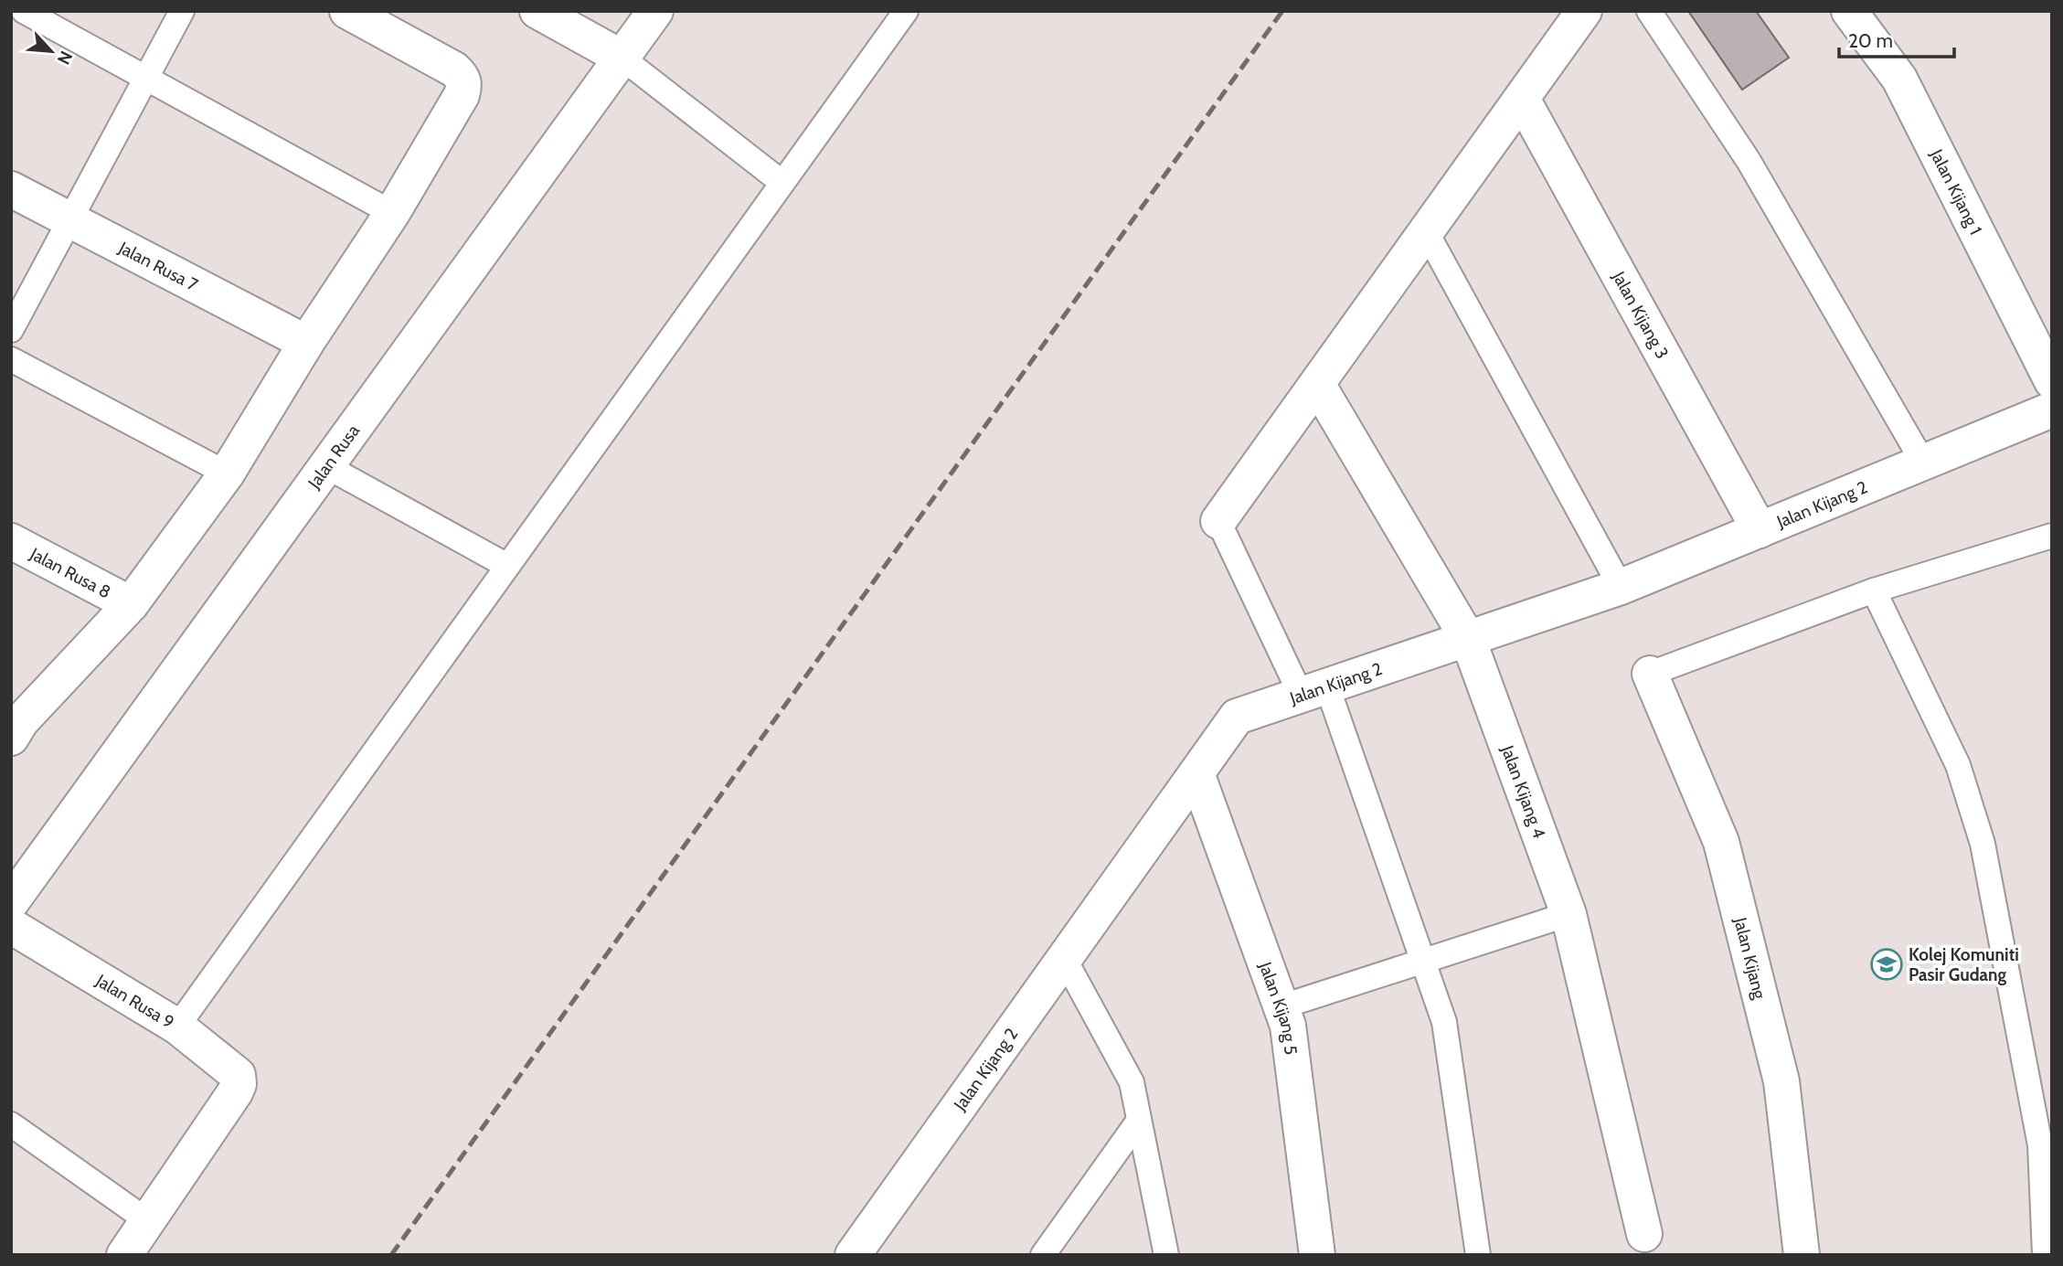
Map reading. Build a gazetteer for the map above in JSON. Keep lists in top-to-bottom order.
{
  "streets": {
    "street": [
      "Jalan Kijang 1",
      "Jalan Rusa 7",
      "Jalan Kijang 3",
      "Jalan Rusa",
      "Jalan Kijang 2",
      "Jalan Rusa 8",
      "Jalan Kijang 4",
      "Jalan Kijang",
      "Jalan Rusa 9",
      "Jalan Kijang 5"
    ]
  },
  "crossings": [
    ["Jalan Kijang 3", "Jalan Kijang 2"],
    ["Jalan Kijang 2", "Jalan Kijang 4"],
    ["Jalan Kijang 2", "Jalan Kijang 5"]
  ],
  "places": {
    "school or university": ["Kolej Komuniti Pasir Gudang"]
  },
  "scale_bar": "20 m",
  "north": "bottom right"
}
